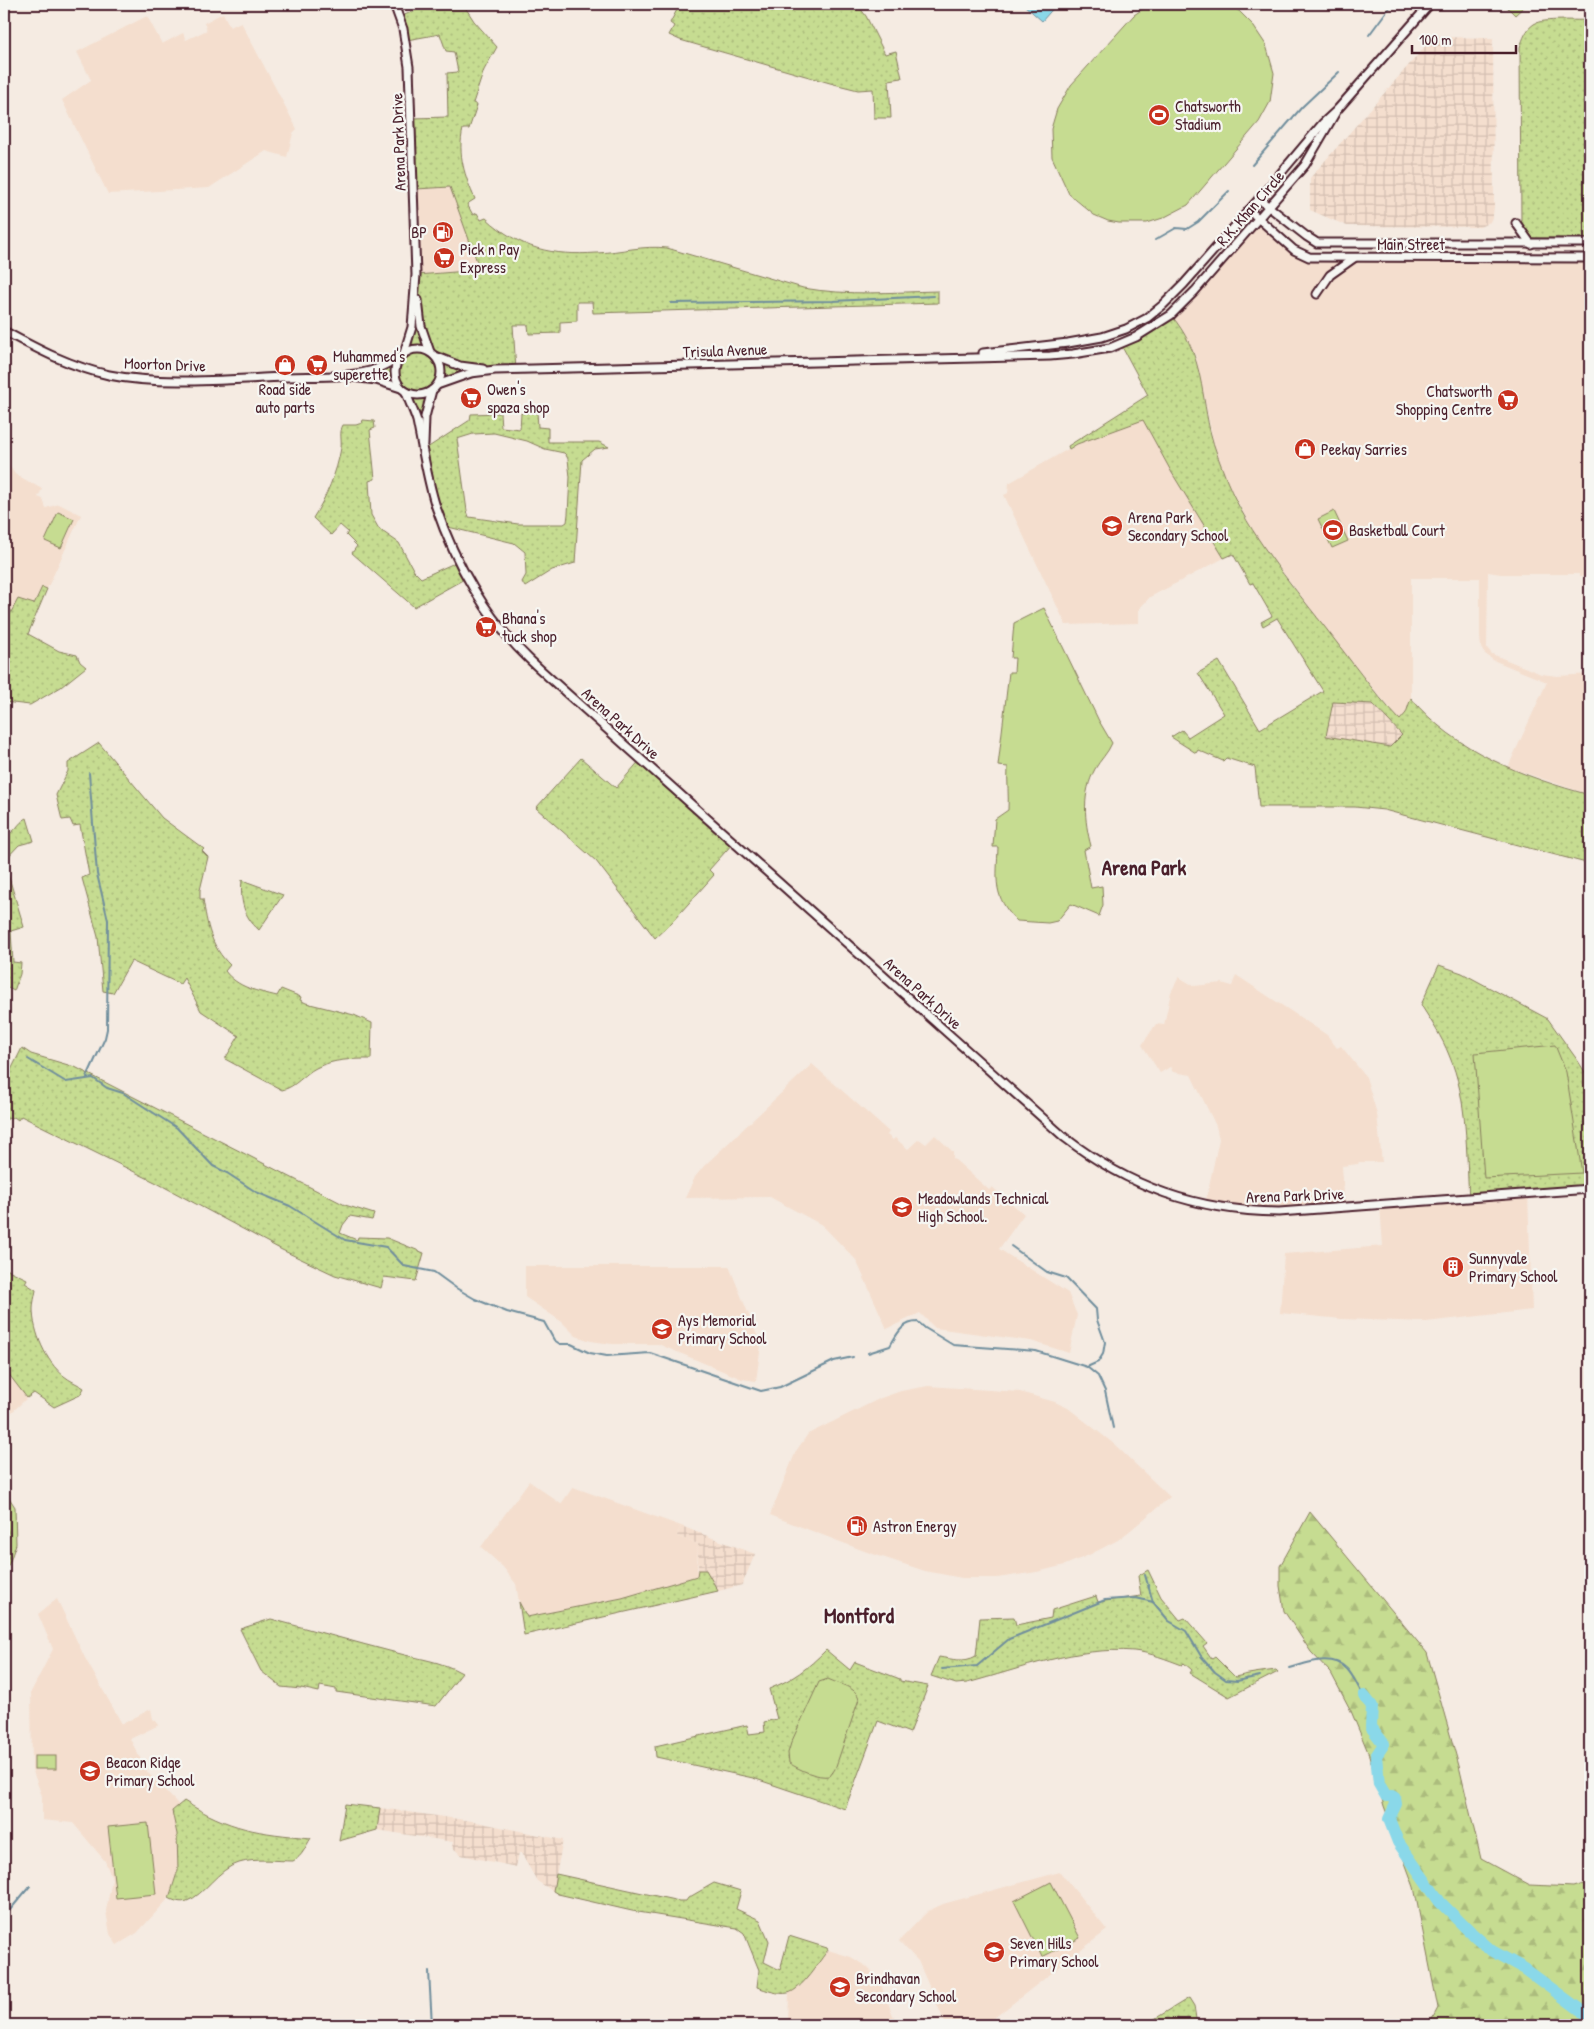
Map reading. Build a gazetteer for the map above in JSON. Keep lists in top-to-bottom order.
{
  "streets": {
    "street": [
      "Arena Park Drive",
      "R.K. Khan Circle",
      "Main Street",
      "Trisula Avenue",
      "Moorton Drive"
    ]
  },
  "crossings": [
    ["Arena Park Drive", "Trisula Avenue"],
    ["Arena Park Drive", "Moorton Drive"],
    ["R.K. Khan Circle", "Main Street"],
    ["R.K. Khan Circle", "Trisula Avenue"],
    ["Trisula Avenue", "Moorton Drive"]
  ],
  "districts": ["Arena Park", "Montford"],
  "places": {
    "sports": ["Chatsworth Stadium", "Basketball Court"],
    "fuel station": ["BP", "Astron Energy"],
    "supermarket": [
      "Pick n Pay Express",
      "Muhammed's superette",
      "Owen's spaza shop",
      "Chatsworth Shopping Centre",
      "Bhana's tuck shop"
    ],
    "shop": ["Road side auto parts", "Peekay Sarries"],
    "school or university": [
      "Arena Park Secondary School",
      "Meadowlands Technical High School.",
      "Ays Memorial Primary School",
      "Beacon Ridge Primary School",
      "Seven Hills Primary School",
      "Brindhavan Secondary School"
    ],
    "building": ["Sunnyvale Primary School"]
  },
  "scale_bar": "100 m"
}
